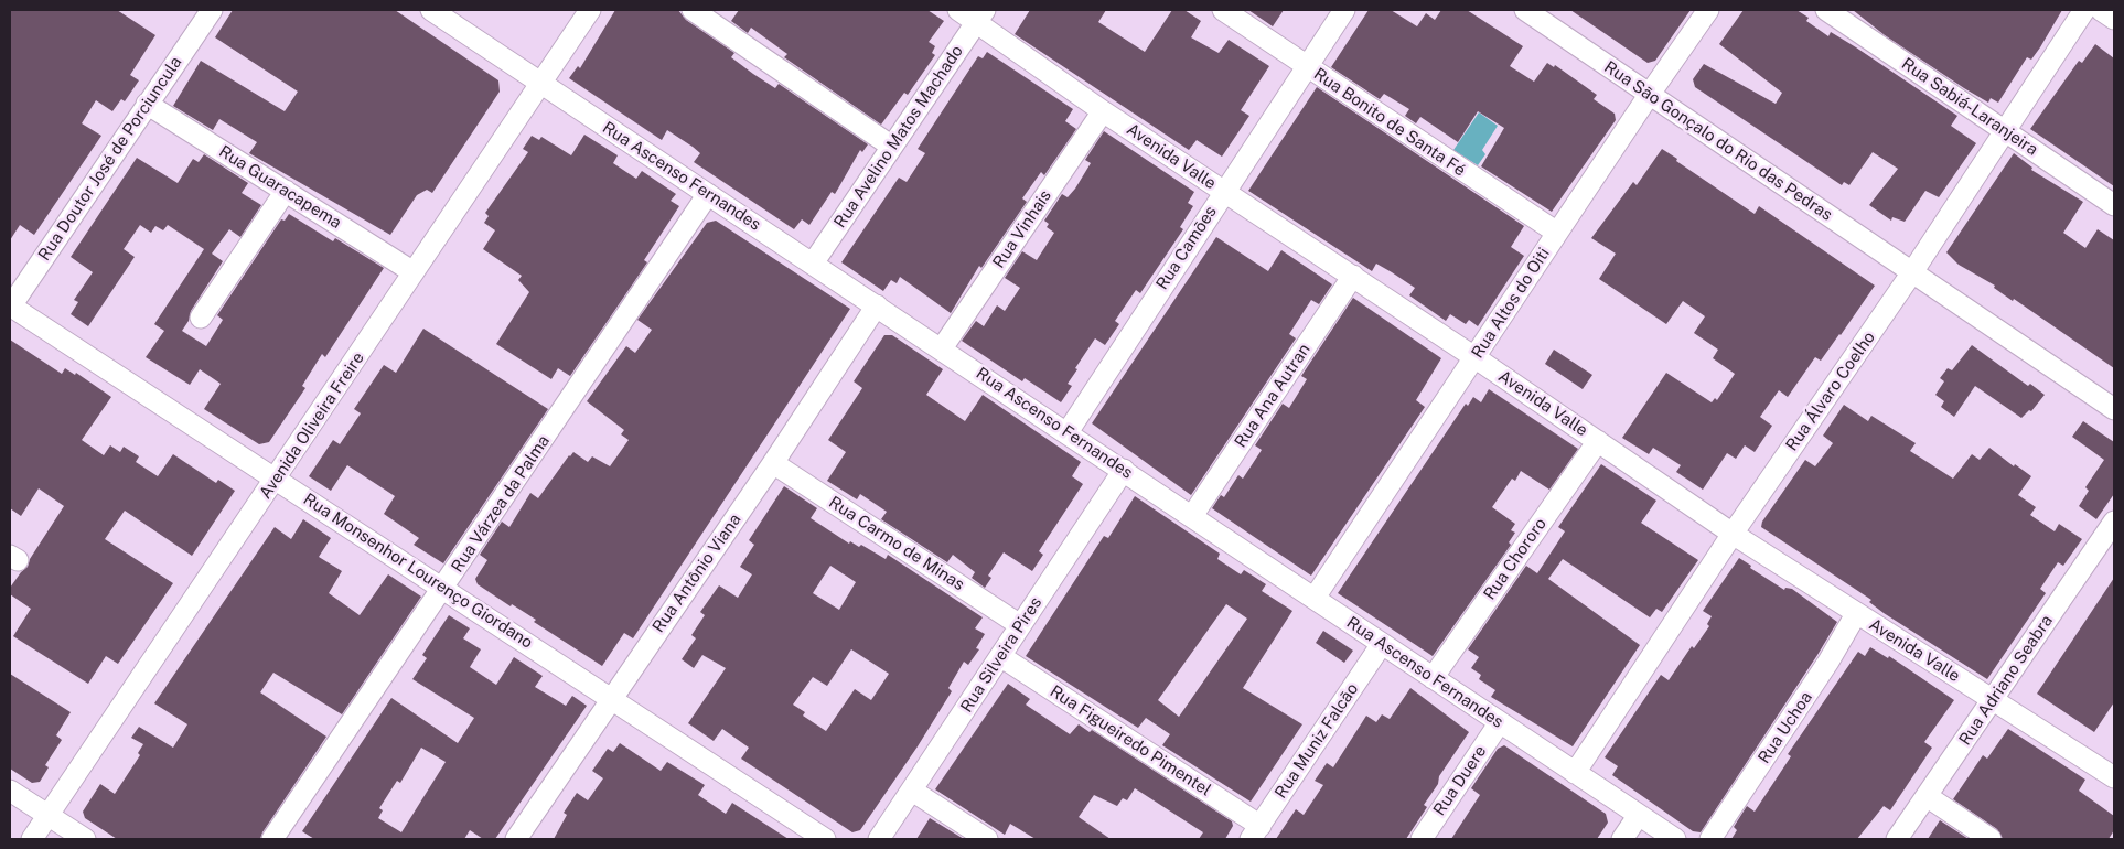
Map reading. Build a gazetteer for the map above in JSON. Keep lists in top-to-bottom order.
{
  "streets": {
    "street": [
      "Rua Sabiá-Laranjeira",
      "Rua Bonito de Santa Fé",
      "Rua Avelino Matos Machado",
      "Rua São Gonçalo do Rio das Pedras",
      "Avenida Valle",
      "Rua Doutor José de Porciuncula",
      "Rua Ascenso Fernandes",
      "Rua Guaracapema",
      "Rua Vinhais",
      "Rua Camões",
      "Rua Altos do Oiti",
      "Rua Álvaro Coelho",
      "Rua Ana Autran",
      "Avenida Oliveira Freire",
      "Rua Várzea da Palma",
      "Rua Carmo de Minas",
      "Rua Chororo",
      "Rua Monsenhor Lourenço Giordano",
      "Rua Antônio Viana",
      "Rua Silveira Pires",
      "Rua Adriano Seabra",
      "Rua Uchoa",
      "Rua Figueiredo Pimentel",
      "Rua Muniz Falcão",
      "Rua Duere"
    ]
  },
  "crossings": [
    ["Rua Sabiá-Laranjeira", "Rua Álvaro Coelho"],
    ["Rua Bonito de Santa Fé", "Rua Camões"],
    ["Rua Bonito de Santa Fé", "Rua Altos do Oiti"],
    ["Rua Avelino Matos Machado", "Avenida Valle"],
    ["Rua Avelino Matos Machado", "Rua Ascenso Fernandes"],
    ["Rua São Gonçalo do Rio das Pedras", "Rua Altos do Oiti"],
    ["Rua São Gonçalo do Rio das Pedras", "Rua Álvaro Coelho"],
    ["Avenida Valle", "Rua Vinhais"],
    ["Avenida Valle", "Rua Camões"],
    ["Avenida Valle", "Rua Altos do Oiti"],
    ["Avenida Valle", "Rua Álvaro Coelho"],
    ["Avenida Valle", "Rua Ana Autran"],
    ["Avenida Valle", "Rua Chororo"],
    ["Avenida Valle", "Rua Adriano Seabra"],
    ["Avenida Valle", "Rua Uchoa"],
    ["Rua Doutor José de Porciuncula", "Rua Guaracapema"],
    ["Rua Doutor José de Porciuncula", "Rua Monsenhor Lourenço Giordano"],
    ["Rua Ascenso Fernandes", "Rua Vinhais"],
    ["Rua Ascenso Fernandes", "Rua Camões"],
    ["Rua Ascenso Fernandes", "Rua Altos do Oiti"],
    ["Rua Ascenso Fernandes", "Rua Álvaro Coelho"],
    ["Rua Ascenso Fernandes", "Rua Ana Autran"],
    ["Rua Ascenso Fernandes", "Avenida Oliveira Freire"],
    ["Rua Ascenso Fernandes", "Rua Várzea da Palma"],
    ["Rua Ascenso Fernandes", "Rua Chororo"],
    ["Rua Ascenso Fernandes", "Rua Antônio Viana"],
    ["Rua Ascenso Fernandes", "Rua Silveira Pires"],
    ["Rua Ascenso Fernandes", "Rua Muniz Falcão"],
    ["Rua Ascenso Fernandes", "Rua Duere"],
    ["Rua Guaracapema", "Avenida Oliveira Freire"],
    ["Avenida Oliveira Freire", "Rua Monsenhor Lourenço Giordano"],
    ["Rua Várzea da Palma", "Rua Monsenhor Lourenço Giordano"],
    ["Rua Carmo de Minas", "Rua Antônio Viana"],
    ["Rua Carmo de Minas", "Rua Silveira Pires"],
    ["Rua Monsenhor Lourenço Giordano", "Rua Antônio Viana"],
    ["Rua Silveira Pires", "Rua Figueiredo Pimentel"],
    ["Rua Figueiredo Pimentel", "Rua Muniz Falcão"]
  ]
}
